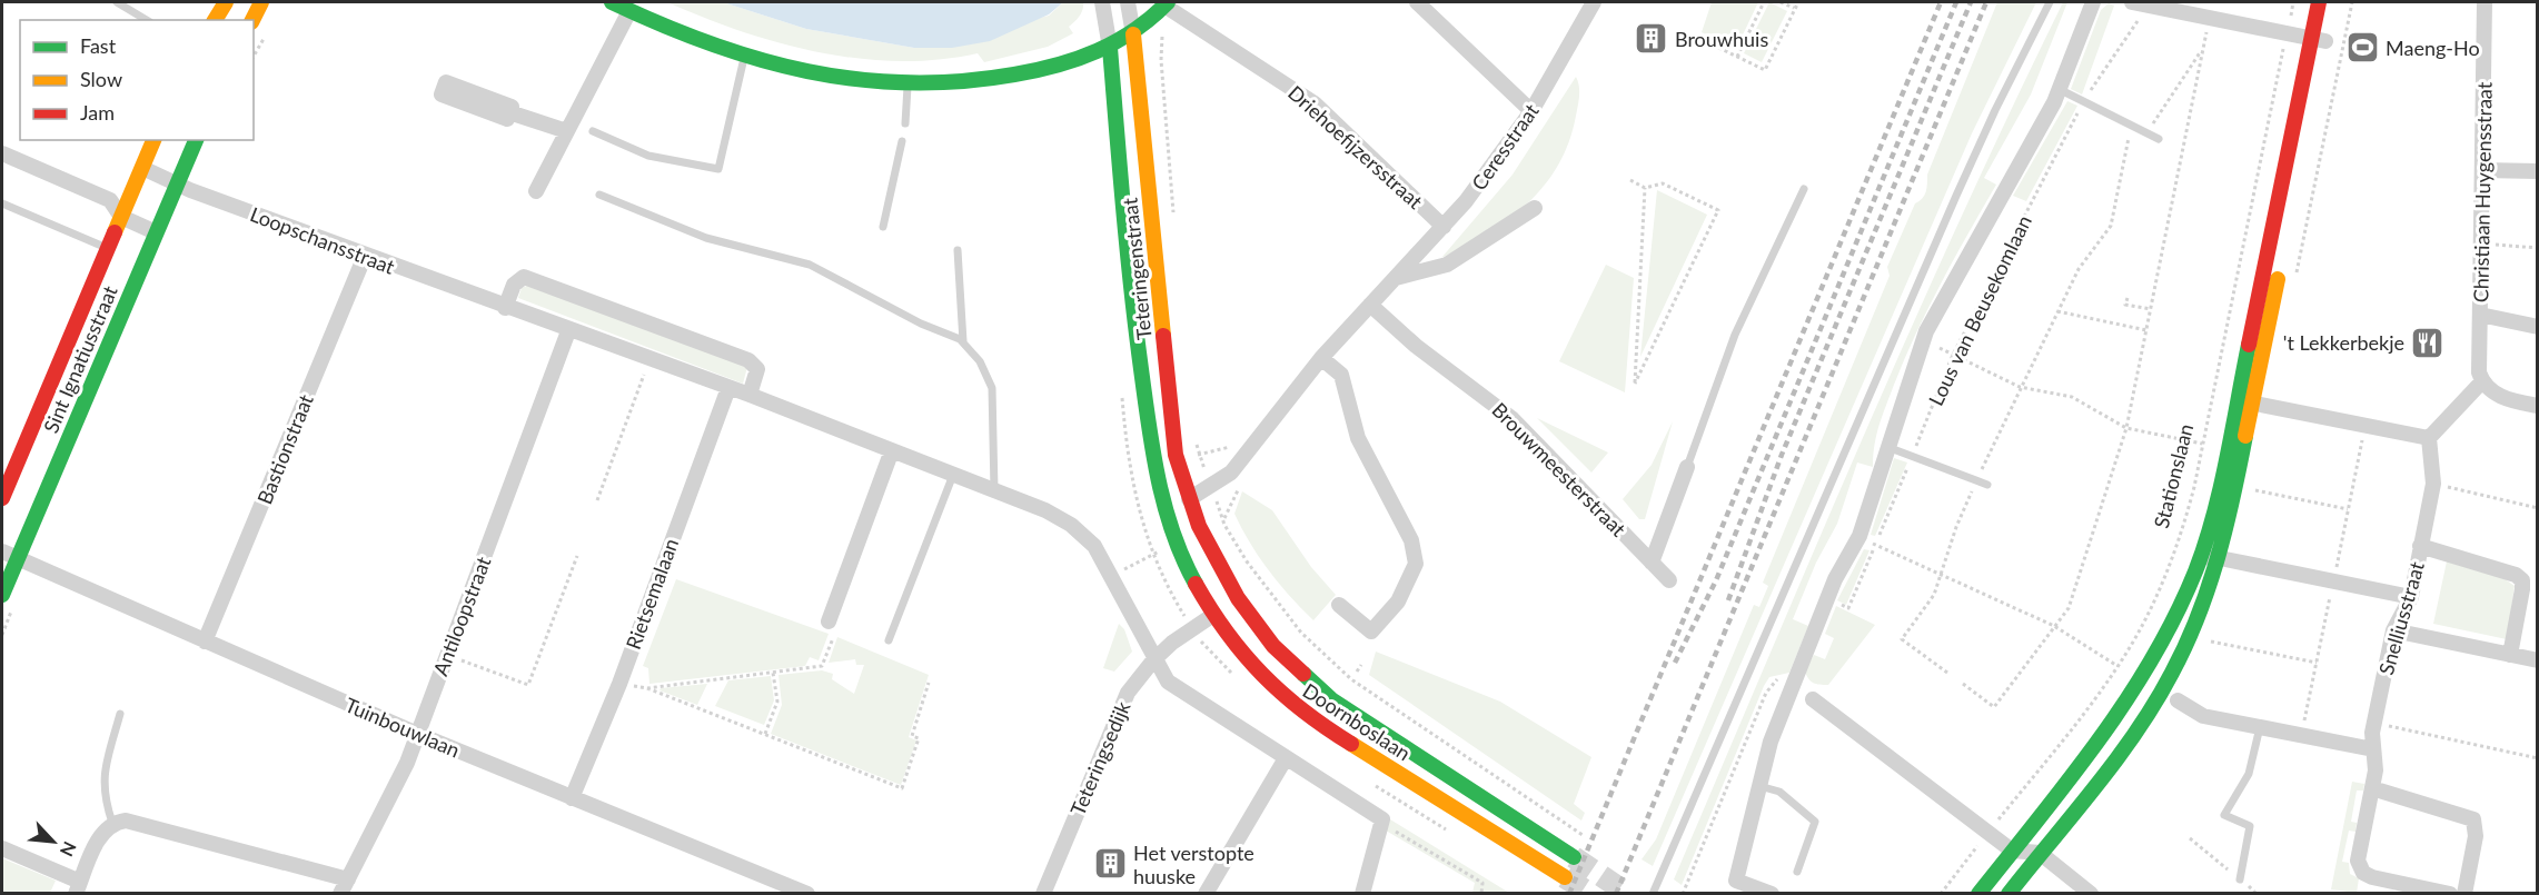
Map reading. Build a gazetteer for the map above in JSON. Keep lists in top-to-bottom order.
{
  "streets": {
    "main road": ["Teteringenstraat", "Sint Ignatiusstraat", "Doornboslaan"],
    "street": [
      "Driehoefijzersstraat",
      "Ceresstraat",
      "Christiaan Huygensstraat",
      "Loopschansstraat",
      "Lous van Beusekomlaan",
      "Bastionstraat",
      "Brouwmeesterstraat",
      "Rietsemalaan",
      "Antiloopstraat",
      "Snelliusstraat",
      "Tuinbouwlaan",
      "Teteringsedijk"
    ],
    "path": ["Stationslaan"]
  },
  "crossings": [
    ["Driehoefijzersstraat", "Ceresstraat"],
    ["Ceresstraat", "Teteringenstraat"],
    ["Ceresstraat", "Brouwmeesterstraat"],
    ["Ceresstraat", "Doornboslaan"],
    ["Loopschansstraat", "Sint Ignatiusstraat"],
    ["Loopschansstraat", "Bastionstraat"],
    ["Loopschansstraat", "Rietsemalaan"],
    ["Loopschansstraat", "Antiloopstraat"],
    ["Loopschansstraat", "Teteringsedijk"],
    ["Teteringenstraat", "Doornboslaan"],
    ["Sint Ignatiusstraat", "Tuinbouwlaan"],
    ["Bastionstraat", "Tuinbouwlaan"],
    ["Rietsemalaan", "Tuinbouwlaan"],
    ["Antiloopstraat", "Tuinbouwlaan"],
    ["Doornboslaan", "Teteringsedijk"]
  ],
  "places": {
    "building": ["Brouwhuis", "Het verstopte huuske"],
    "sports": ["Maeng-Ho"],
    "restaurant": ["'t Lekkerbekje"]
  },
  "legend": ["Fast", "Slow", "Jam"],
  "north": "bottom right"
}
